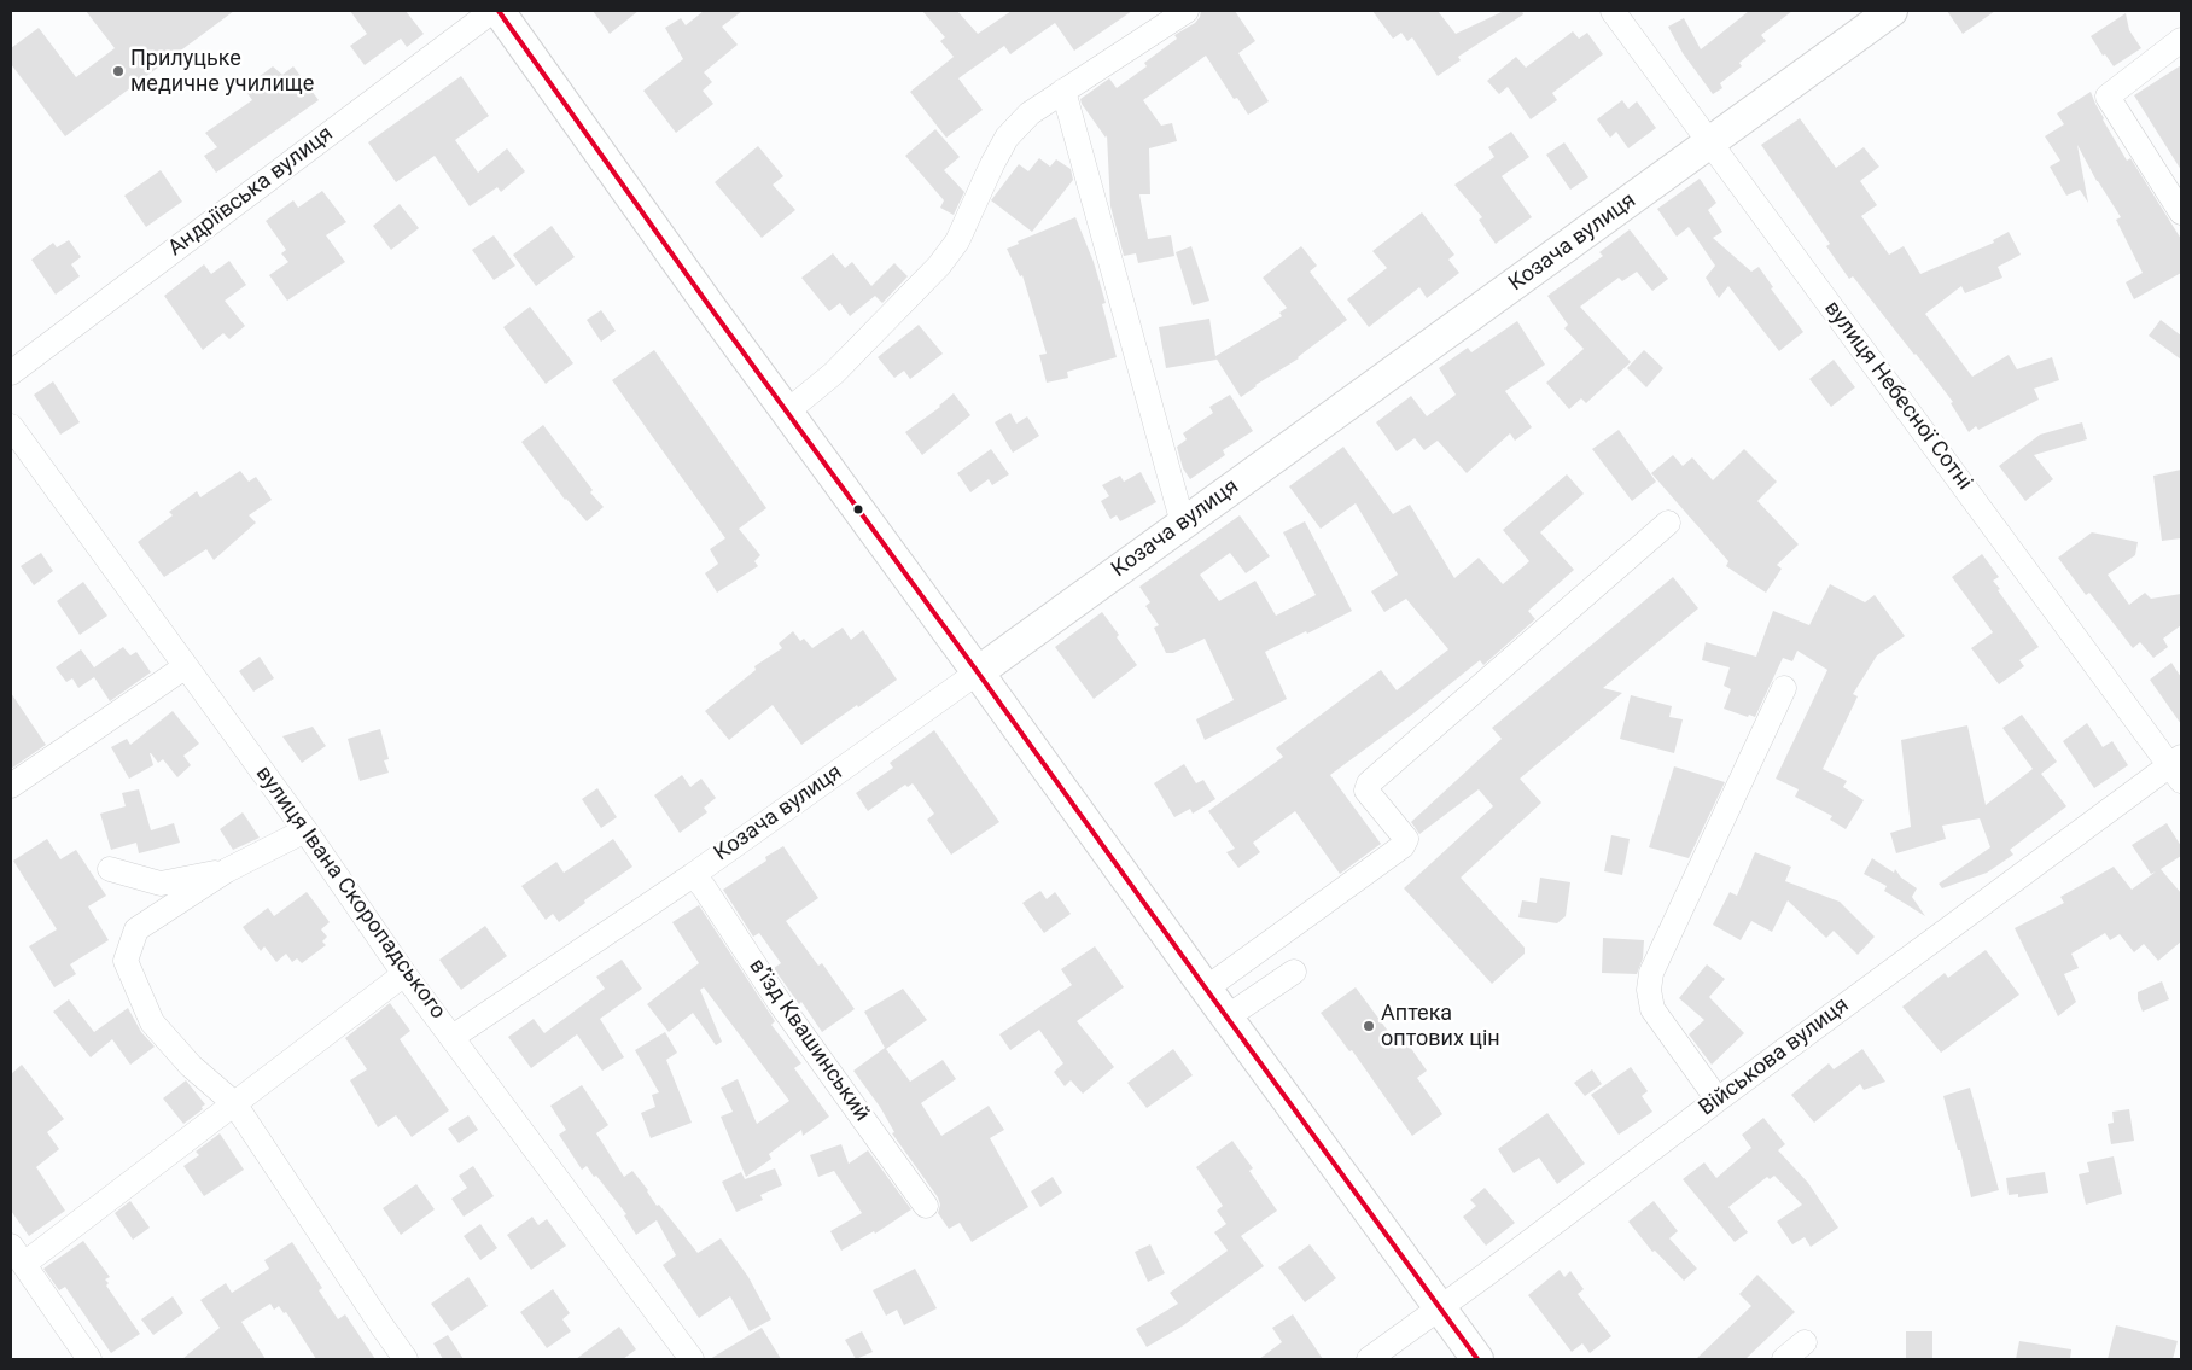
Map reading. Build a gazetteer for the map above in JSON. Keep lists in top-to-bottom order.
{
  "streets": {
    "main road": ["Козача вулиця"],
    "street": [
      "Андріївська вулиця",
      "вулиця Небесної Сотні",
      "вулиця Івана Скоропадського",
      "в’їзд Квашинський",
      "Військова вулиця"
    ]
  },
  "crossings": [
    ["Козача вулиця", "вулиця Небесної Сотні"],
    ["Козача вулиця", "вулиця Івана Скоропадського"],
    ["Козача вулиця", "в’їзд Квашинський"],
    ["вулиця Небесної Сотні", "Військова вулиця"]
  ],
  "places": ["Прилуцьке медичне училище", "Аптека оптових цін"]
}
